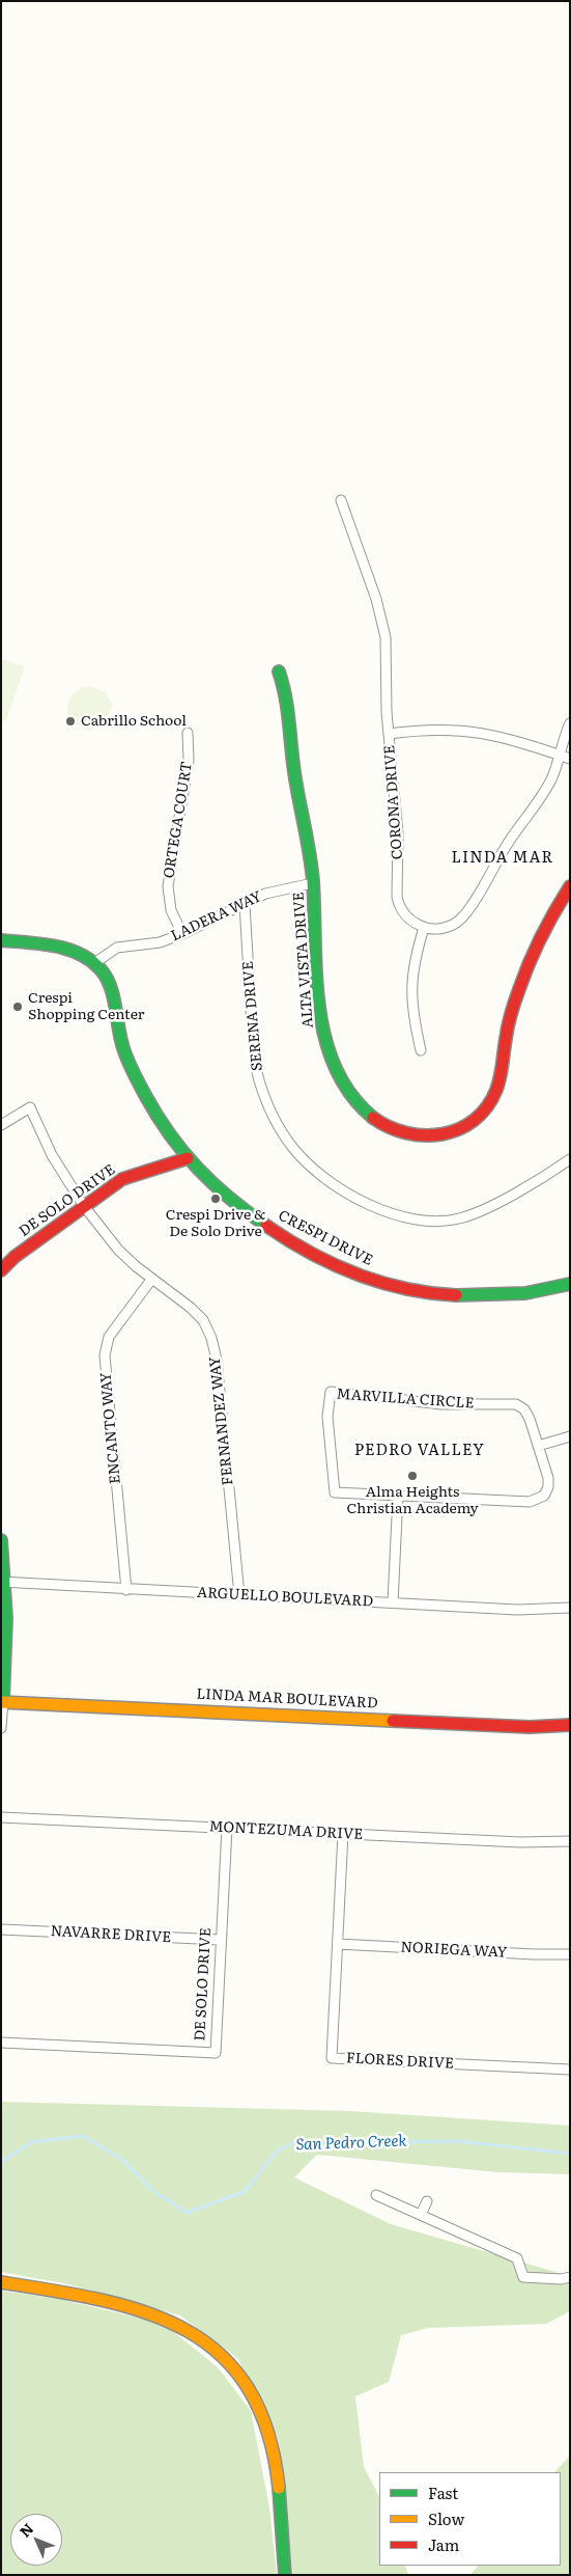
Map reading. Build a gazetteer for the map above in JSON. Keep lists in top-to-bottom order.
{
  "streets": {
    "main road": [
      "ALTA VISTA DRIVE",
      "DE SOLO DRIVE",
      "CRESPI DRIVE",
      "LINDA MAR BOULEVARD"
    ],
    "street": [
      "CORONA DRIVE",
      "ORTEGA COURT",
      "LADERA WAY",
      "SERENA DRIVE",
      "MARVILLA CIRCLE",
      "FERNANDEZ WAY",
      "ENCANTO WAY",
      "ARGUELLO BOULEVARD",
      "MONTEZUMA DRIVE",
      "NAVARRE DRIVE",
      "NORIEGA WAY",
      "FLORES DRIVE"
    ]
  },
  "crossings": [
    ["ORTEGA COURT", "LADERA WAY"],
    ["LADERA WAY", "ALTA VISTA DRIVE"],
    ["LADERA WAY", "SERENA DRIVE"],
    ["LADERA WAY", "CRESPI DRIVE"],
    ["DE SOLO DRIVE", "CRESPI DRIVE"],
    ["DE SOLO DRIVE", "FERNANDEZ WAY"],
    ["DE SOLO DRIVE", "MONTEZUMA DRIVE"],
    ["DE SOLO DRIVE", "NAVARRE DRIVE"],
    ["FERNANDEZ WAY", "ENCANTO WAY"],
    ["FERNANDEZ WAY", "ARGUELLO BOULEVARD"],
    ["ENCANTO WAY", "ARGUELLO BOULEVARD"],
    ["MONTEZUMA DRIVE", "FLORES DRIVE"],
    ["NORIEGA WAY", "FLORES DRIVE"]
  ],
  "districts": ["LINDA MAR", "PEDRO VALLEY"],
  "water": ["San Pedro Creek"],
  "places": [
    "Cabrillo School",
    "Crespi Shopping Center",
    "Crespi Drive & De Solo Drive",
    "Alma Heights Christian Academy"
  ],
  "legend": ["Fast", "Slow", "Jam"],
  "north": "top left"
}
